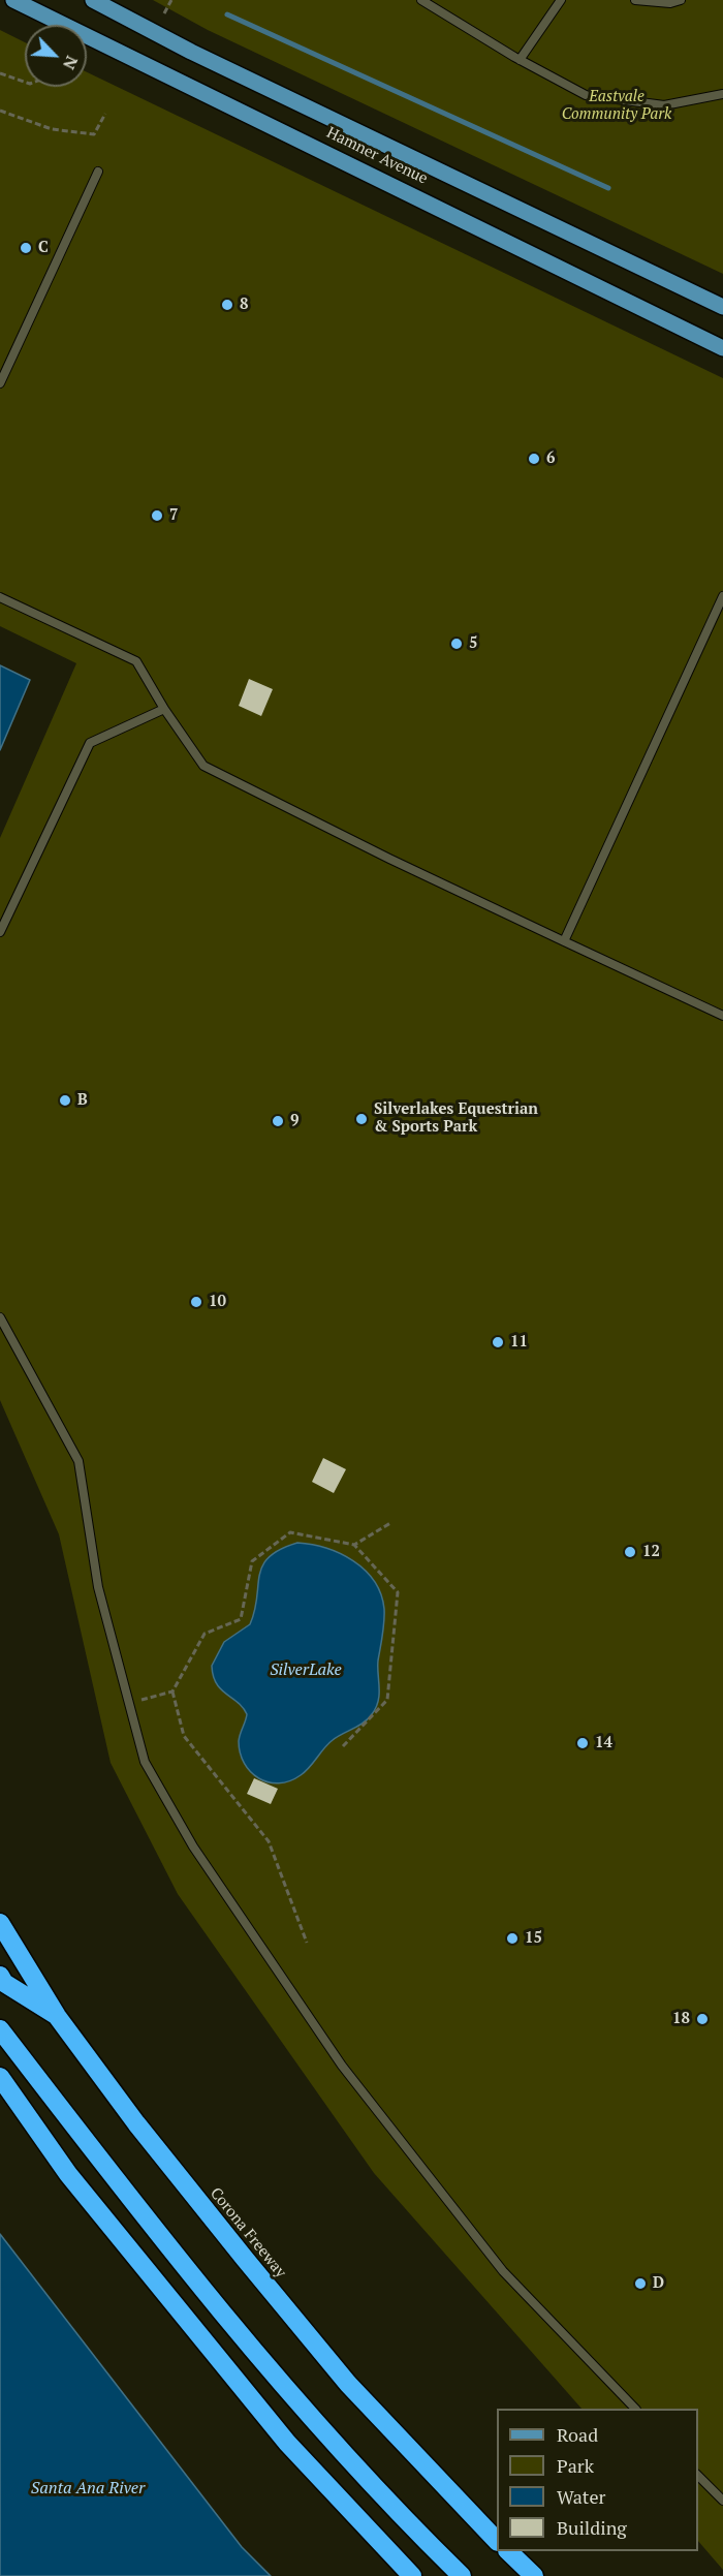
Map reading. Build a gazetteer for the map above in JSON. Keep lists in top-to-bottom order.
{
  "streets": {
    "highway": ["Corona Freeway"],
    "main road": ["Hamner Avenue"]
  },
  "water": ["SilverLake", "Santa Ana River"],
  "parks": ["Eastvale Community Park"],
  "places": [
    "C",
    "8",
    "6",
    "7",
    "5",
    "B",
    "Silverlakes Equestrian & Sports Park",
    "9",
    "10",
    "11",
    "12",
    "14",
    "15",
    "18",
    "D"
  ],
  "legend": [
    "Road",
    "Park",
    "Water",
    "Building"
  ],
  "north": "bottom right"
}
